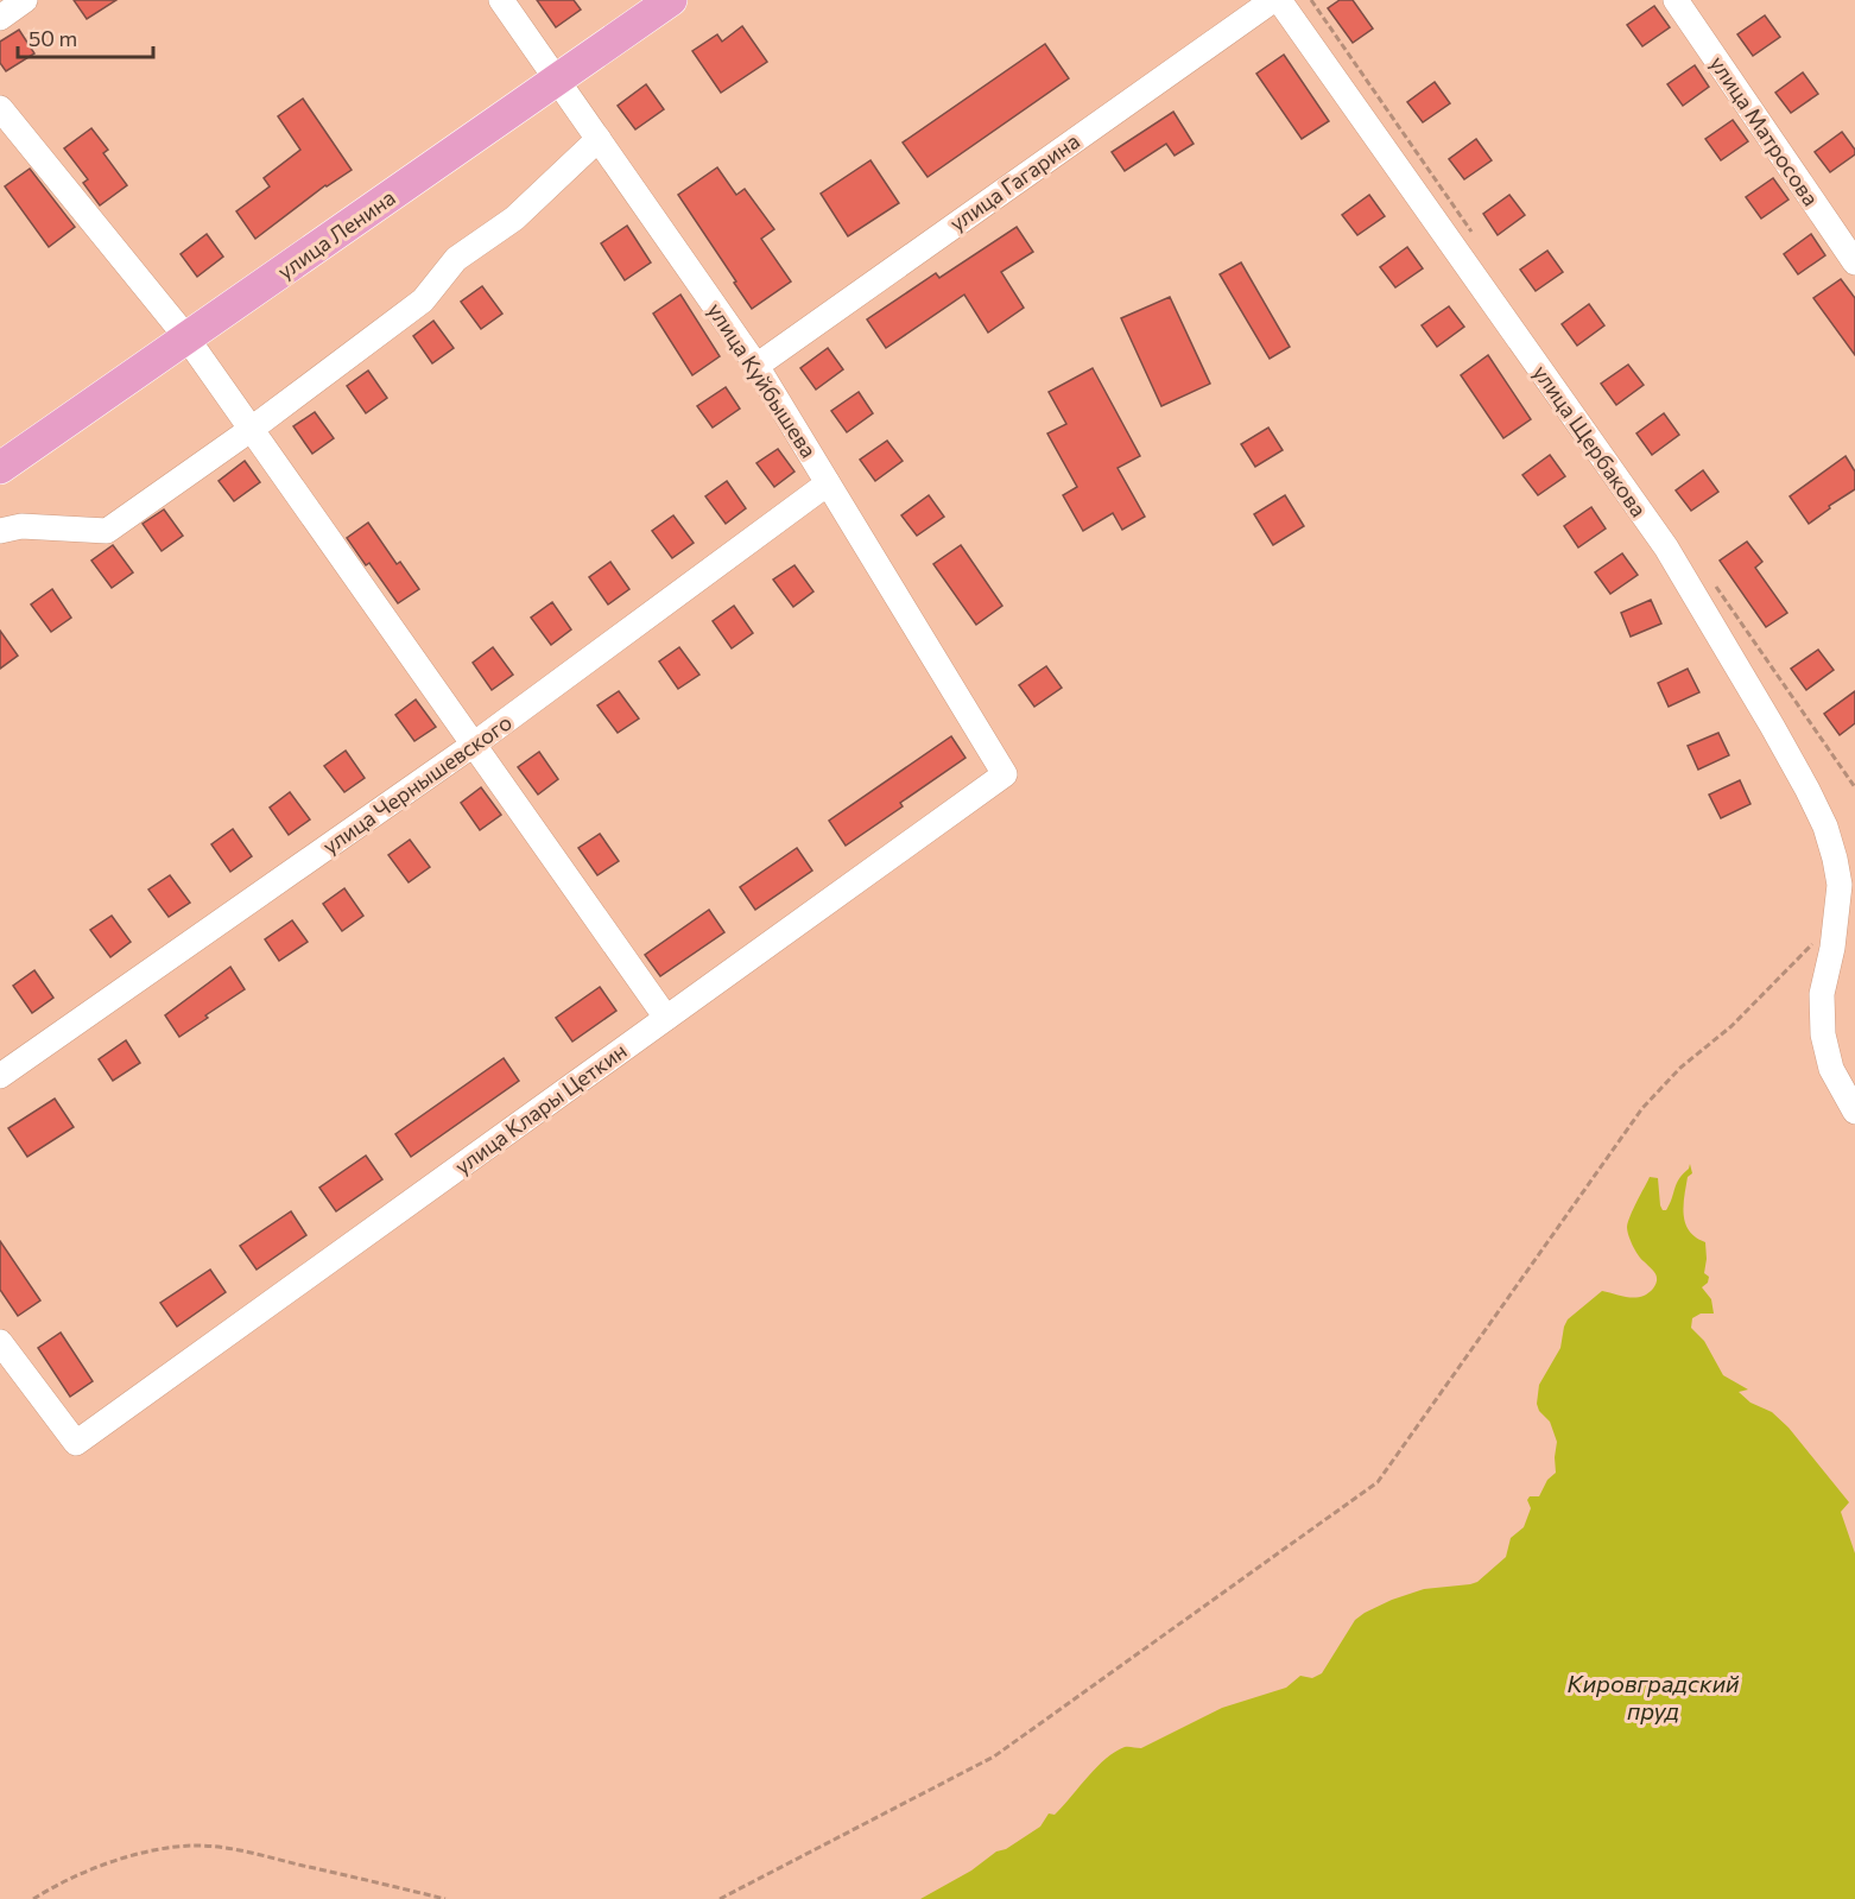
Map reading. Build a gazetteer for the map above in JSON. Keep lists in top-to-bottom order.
{
  "streets": {
    "main road": ["улица Ленина"],
    "street": [
      "улица Матросова",
      "улица Гагарина",
      "улица Куйбышева",
      "улица Щербакова",
      "улица Чернышевского",
      "улица Клары Цеткин"
    ]
  },
  "crossings": [
    ["улица Гагарина", "улица Куйбышева"],
    ["улица Ленина", "улица Куйбышева"],
    ["улица Куйбышева", "улица Чернышевского"],
    ["улица Куйбышева", "улица Клары Цеткин"]
  ],
  "water": ["Кировградский пруд"],
  "scale_bar": "50 m"
}
